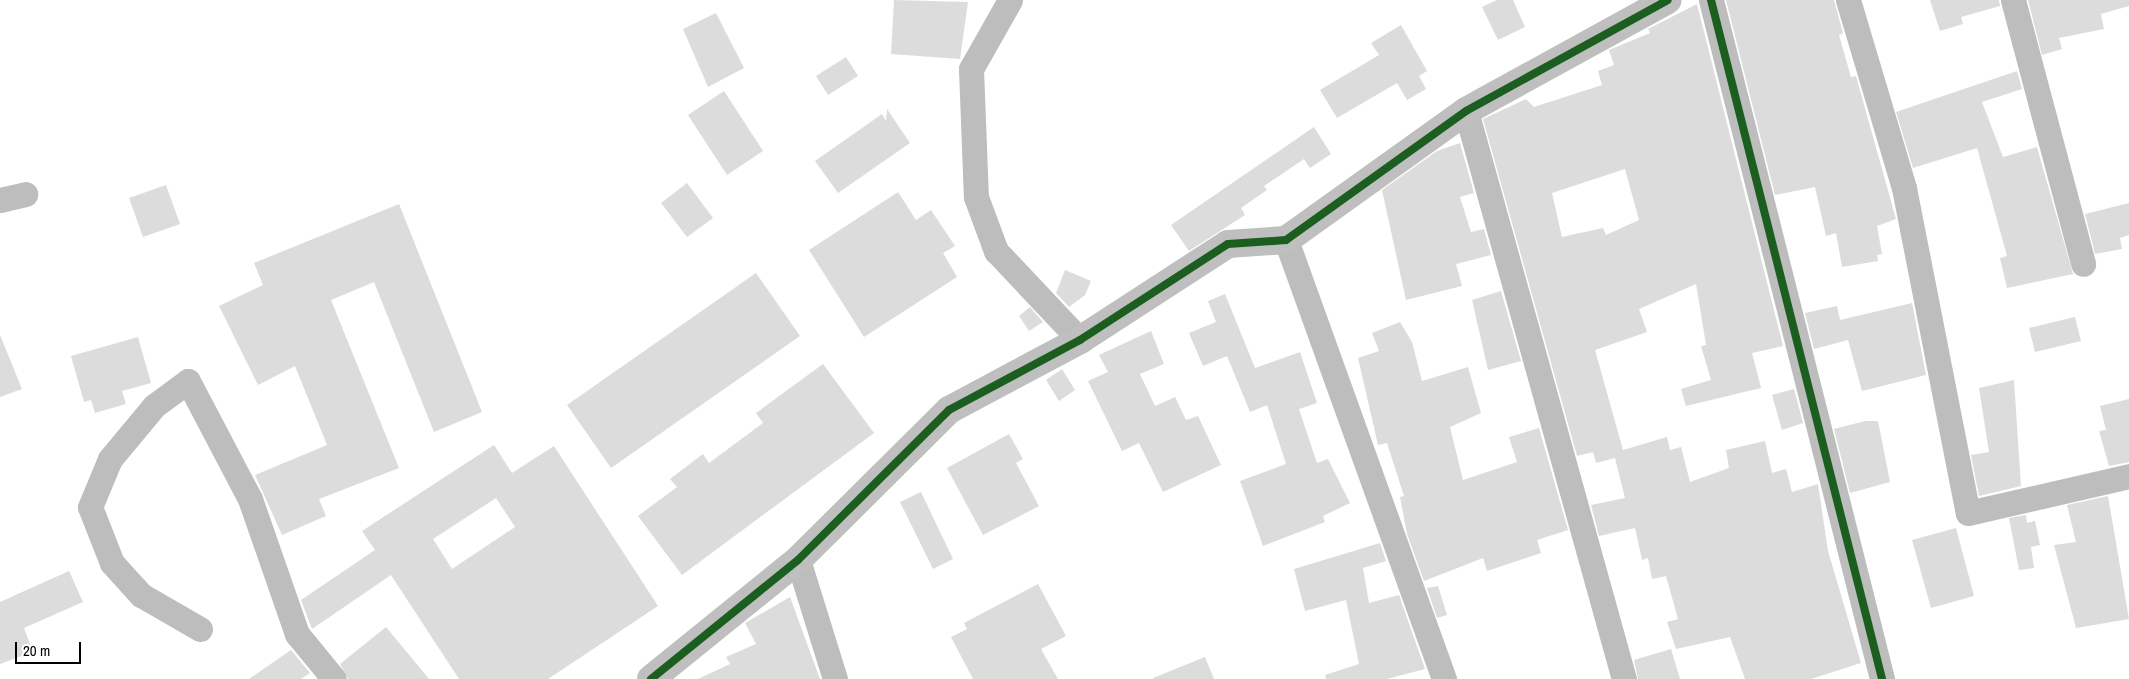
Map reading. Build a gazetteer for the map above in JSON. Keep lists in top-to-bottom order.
{
  "scale_bar": "20 m"
}
